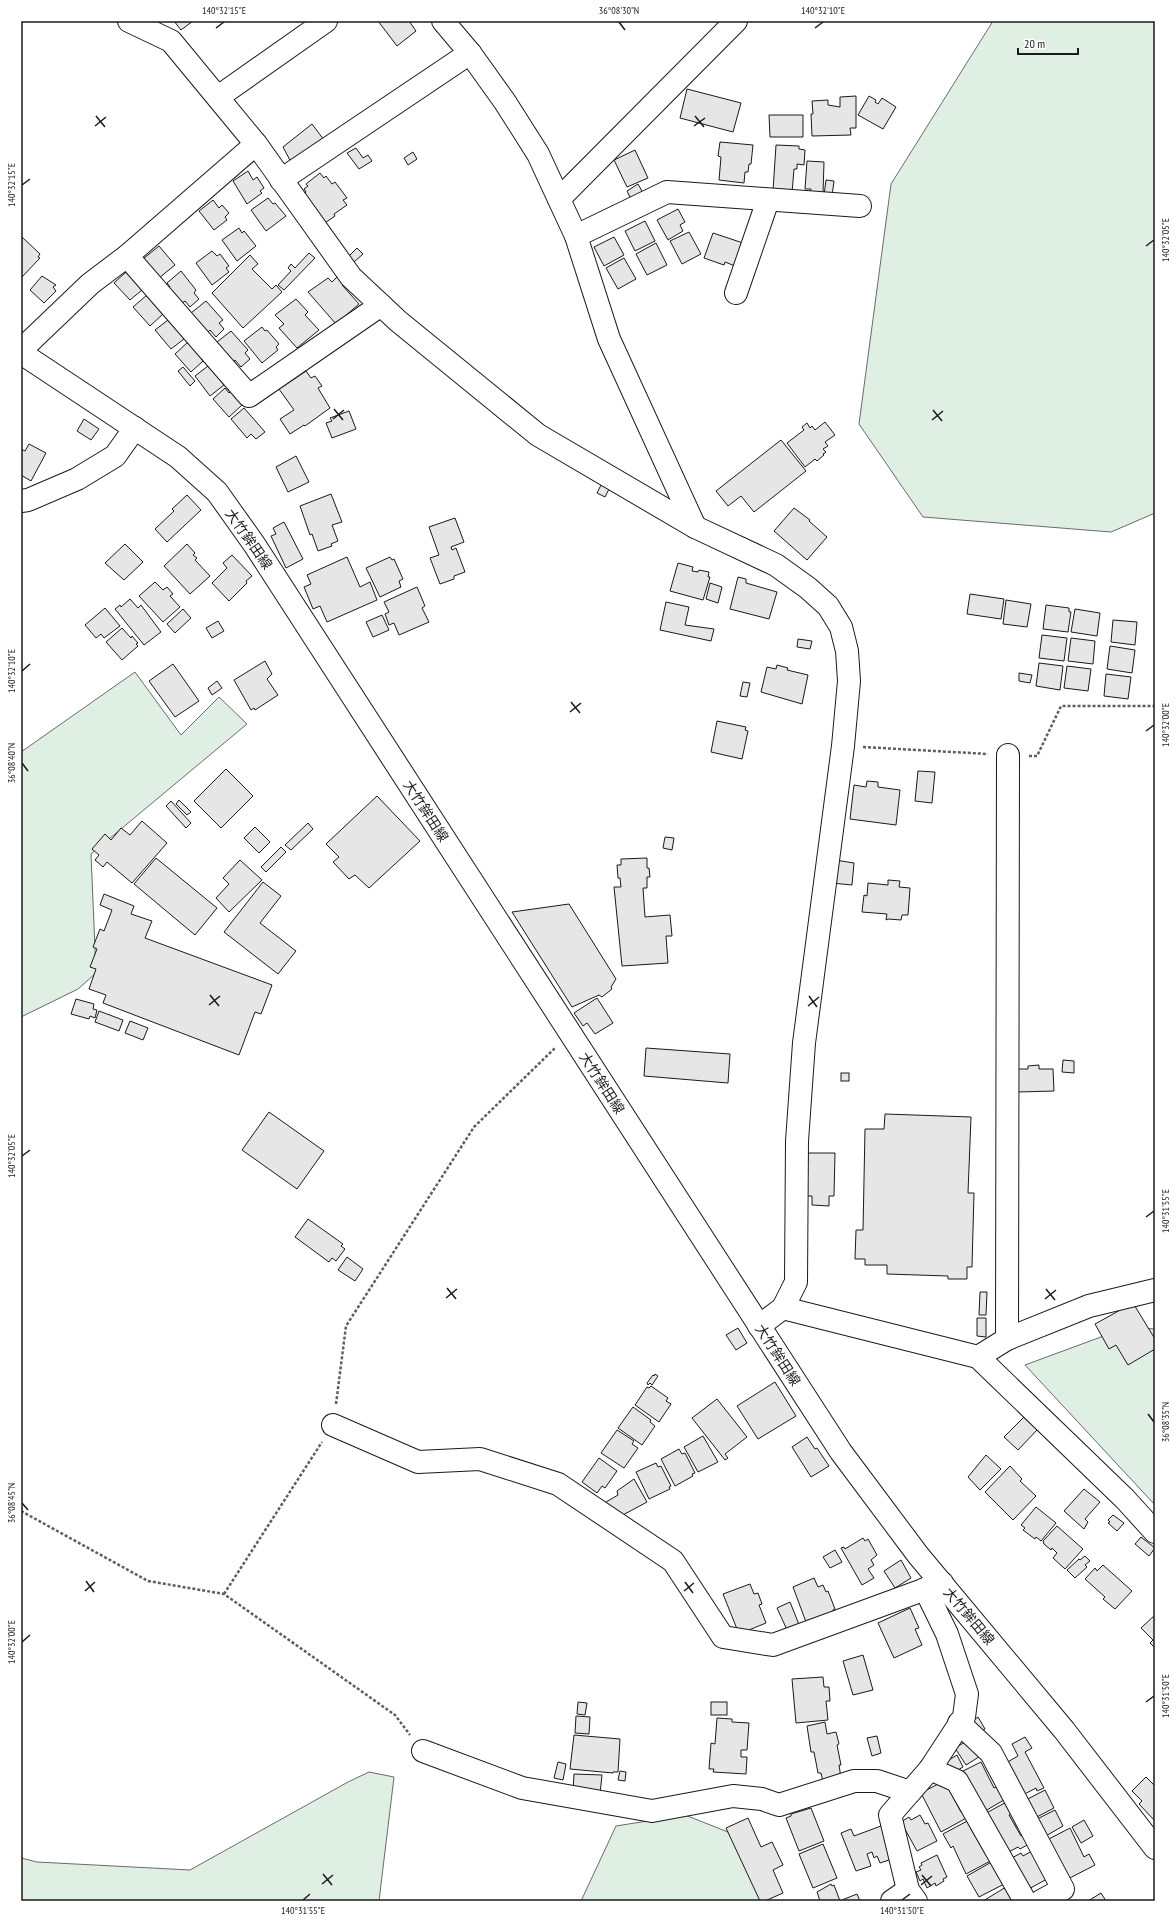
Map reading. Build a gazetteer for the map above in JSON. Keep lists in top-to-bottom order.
{
  "streets": {
    "street": ["大竹鉾田線"]
  },
  "scale_bar": "20 m",
  "coordinates": [
    "140°32'15\"E",
    "36°08'30\"N",
    "140°32'10\"E",
    "140°32'05\"E",
    "140°32'00\"E",
    "36°08'40\"N",
    "140°31'55\"E",
    "36°08'35\"N",
    "36°08'45\"N",
    "140°31'50\"E"
  ]
}
